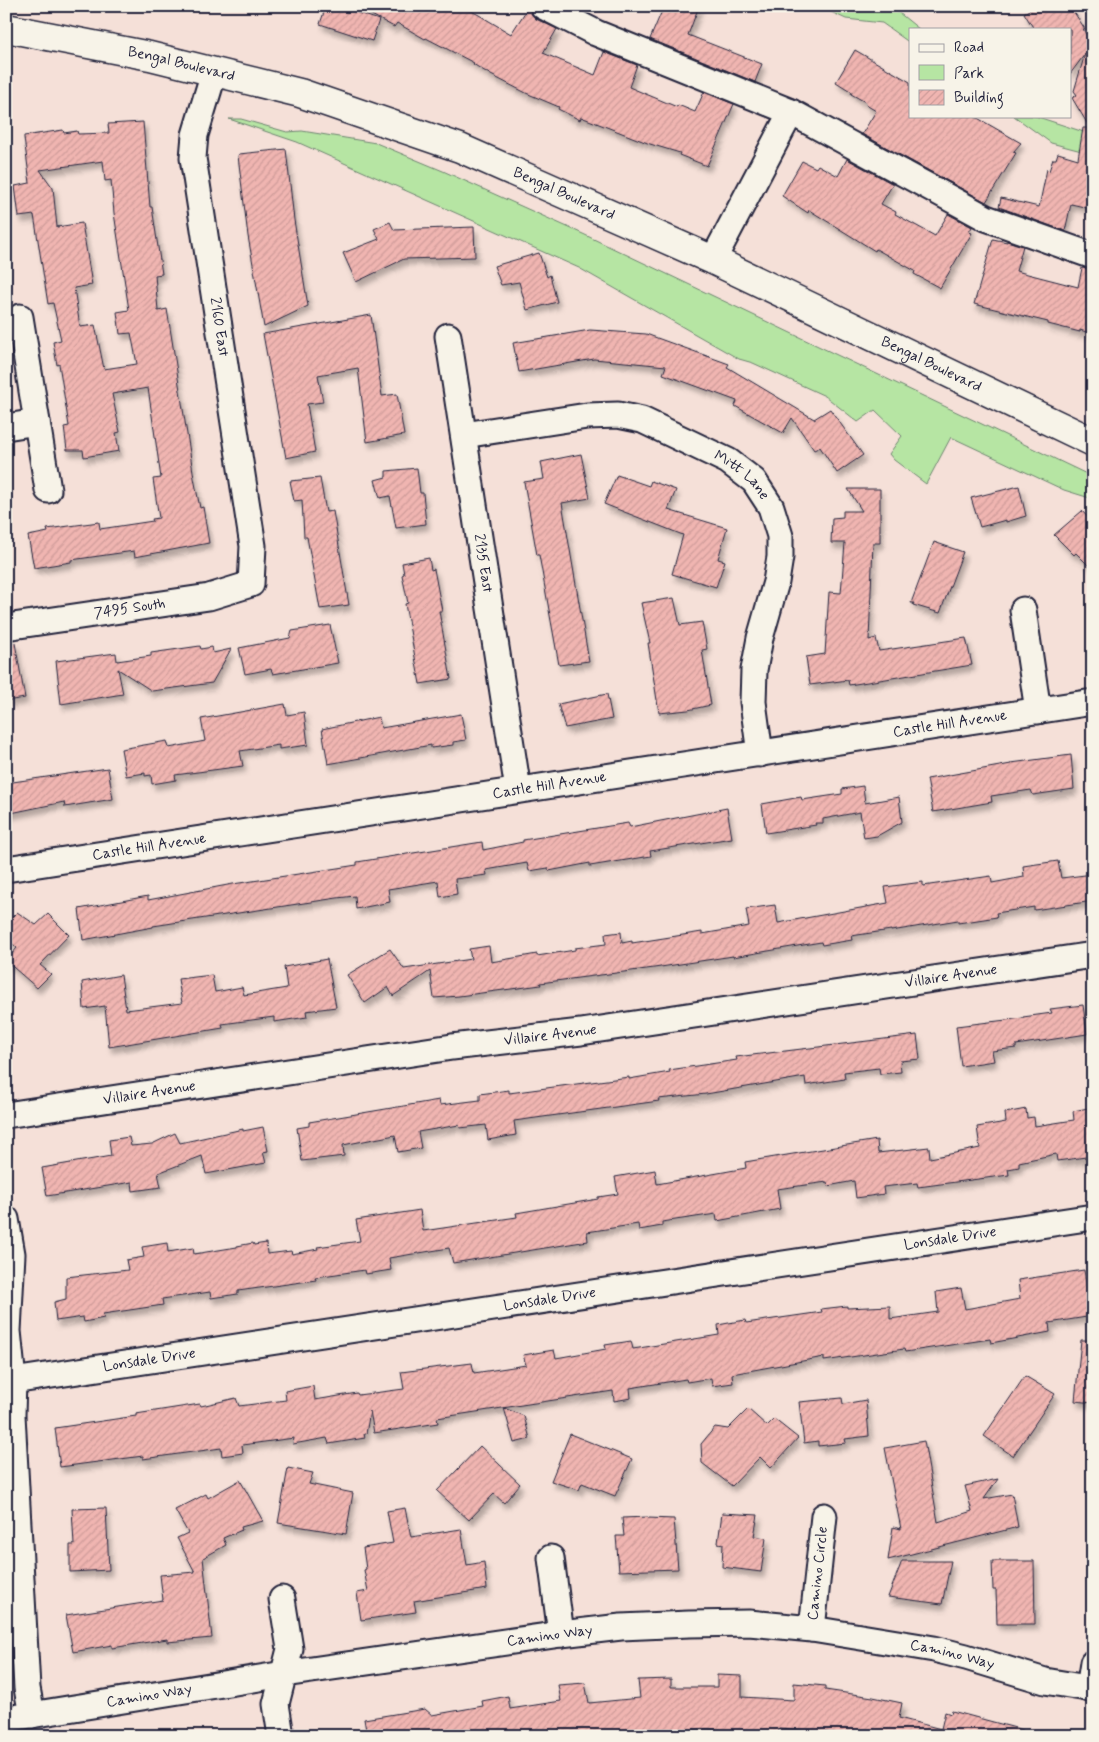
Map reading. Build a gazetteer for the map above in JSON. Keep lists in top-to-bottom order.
{
  "streets": {
    "main road": ["Bengal Boulevard"],
    "street": [
      "2160 East",
      "Mitt Lane",
      "2135 East",
      "7495 South",
      "Castle Hill Avenue",
      "Villaire Avenue",
      "Lonsdale Drive",
      "Camino Circle",
      "Camino Way"
    ]
  },
  "crossings": [
    ["Bengal Boulevard", "2160 East"],
    ["2160 East", "7495 South"],
    ["Mitt Lane", "2135 East"],
    ["Mitt Lane", "Castle Hill Avenue"],
    ["2135 East", "Castle Hill Avenue"],
    ["Camino Circle", "Camino Way"]
  ],
  "legend": ["Road", "Park", "Building"]
}
